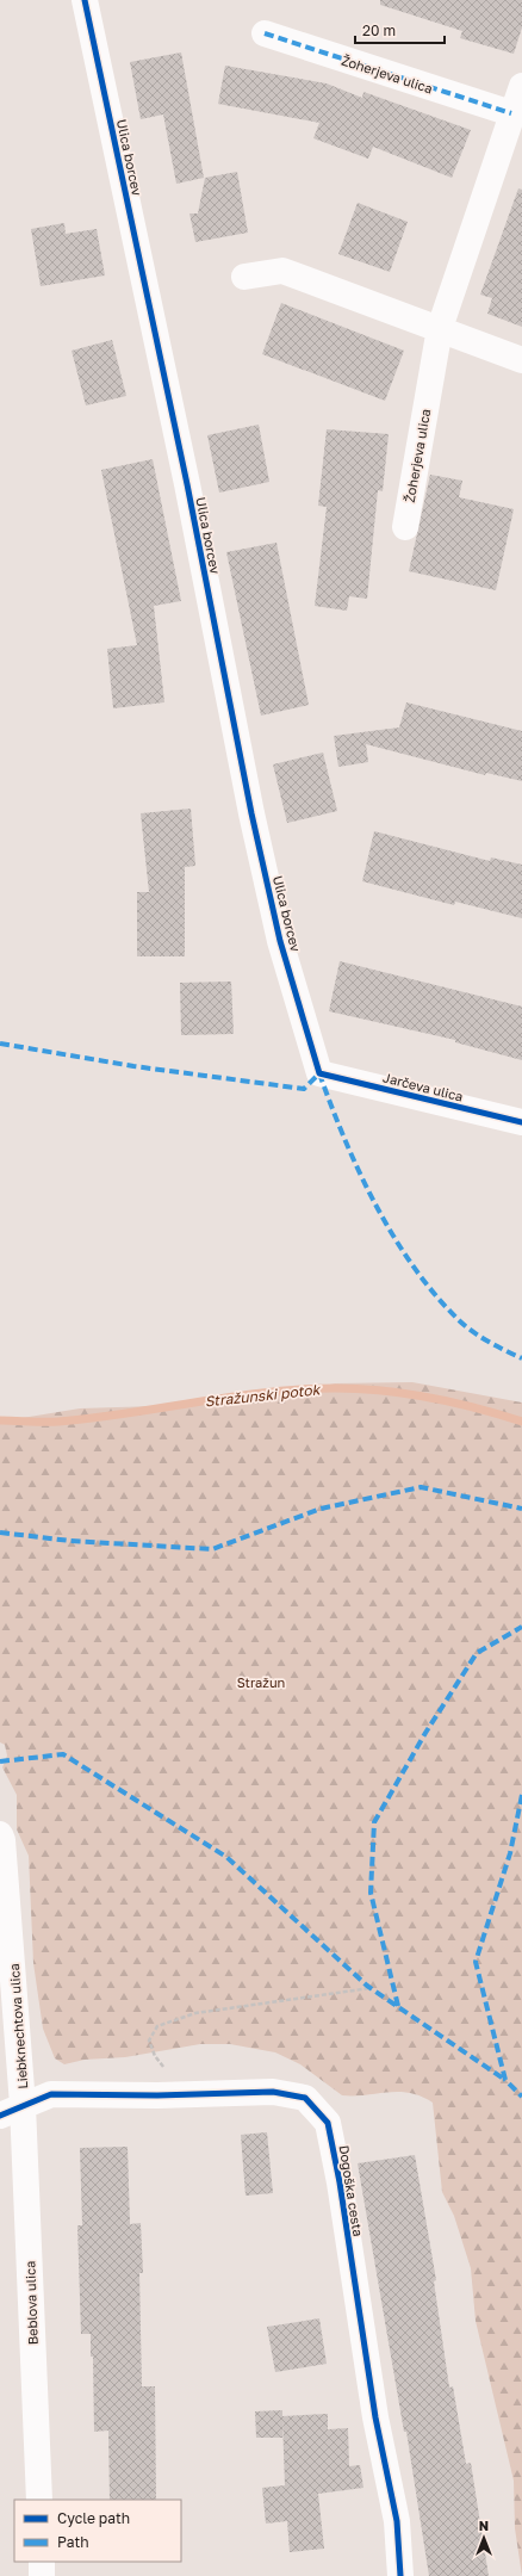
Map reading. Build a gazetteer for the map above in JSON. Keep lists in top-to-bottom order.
{
  "streets": {
    "street": [
      "Žoherjeva ulica",
      "Ulica borcev",
      "Jarčeva ulica",
      "Liebknechtova ulica",
      "Dogoška cesta",
      "Beblova ulica"
    ]
  },
  "crossings": [
    ["Ulica borcev", "Jarčeva ulica"],
    ["Liebknechtova ulica", "Dogoška cesta"],
    ["Liebknechtova ulica", "Beblova ulica"],
    ["Dogoška cesta", "Beblova ulica"]
  ],
  "water": ["Stražunski potok"],
  "parks": ["Stražun"],
  "legend": ["Cycle path", "Path"],
  "scale_bar": "20 m",
  "north": "top"
}
